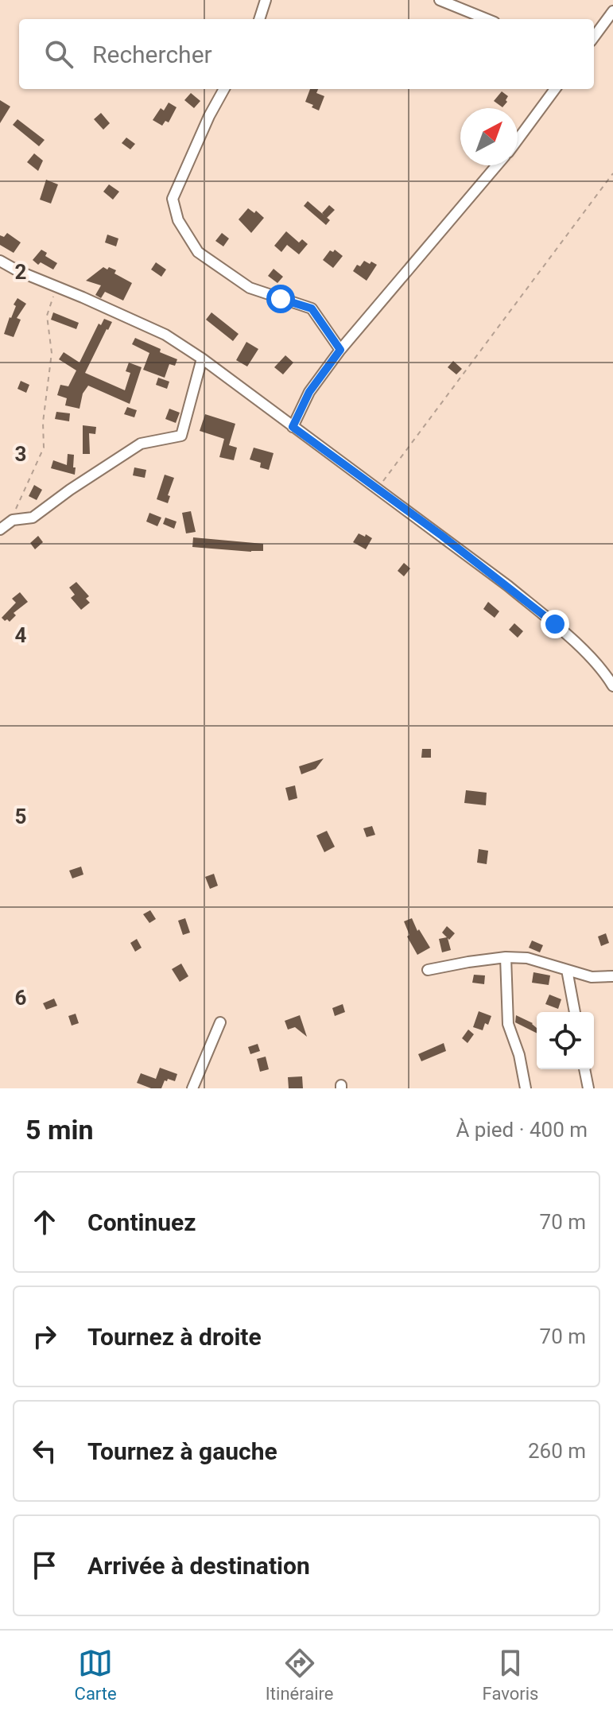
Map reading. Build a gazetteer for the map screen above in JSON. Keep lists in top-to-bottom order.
{
  "north": "top right",
  "page": {
    "search": "Rechercher",
    "heading": ["5 min", "À pied · 400 m"],
    "list": [
      ["Continuez", "70 m"],
      ["Tournez à droite", "70 m"],
      ["Tournez à gauche", "260 m"],
      "Arrivée à destination"
    ],
    "nav": ["Carte", "Itinéraire", "Favoris"]
  },
  "grid": {
    "rows": [
      "2",
      "3",
      "4",
      "5",
      "6"
    ]
  }
}
